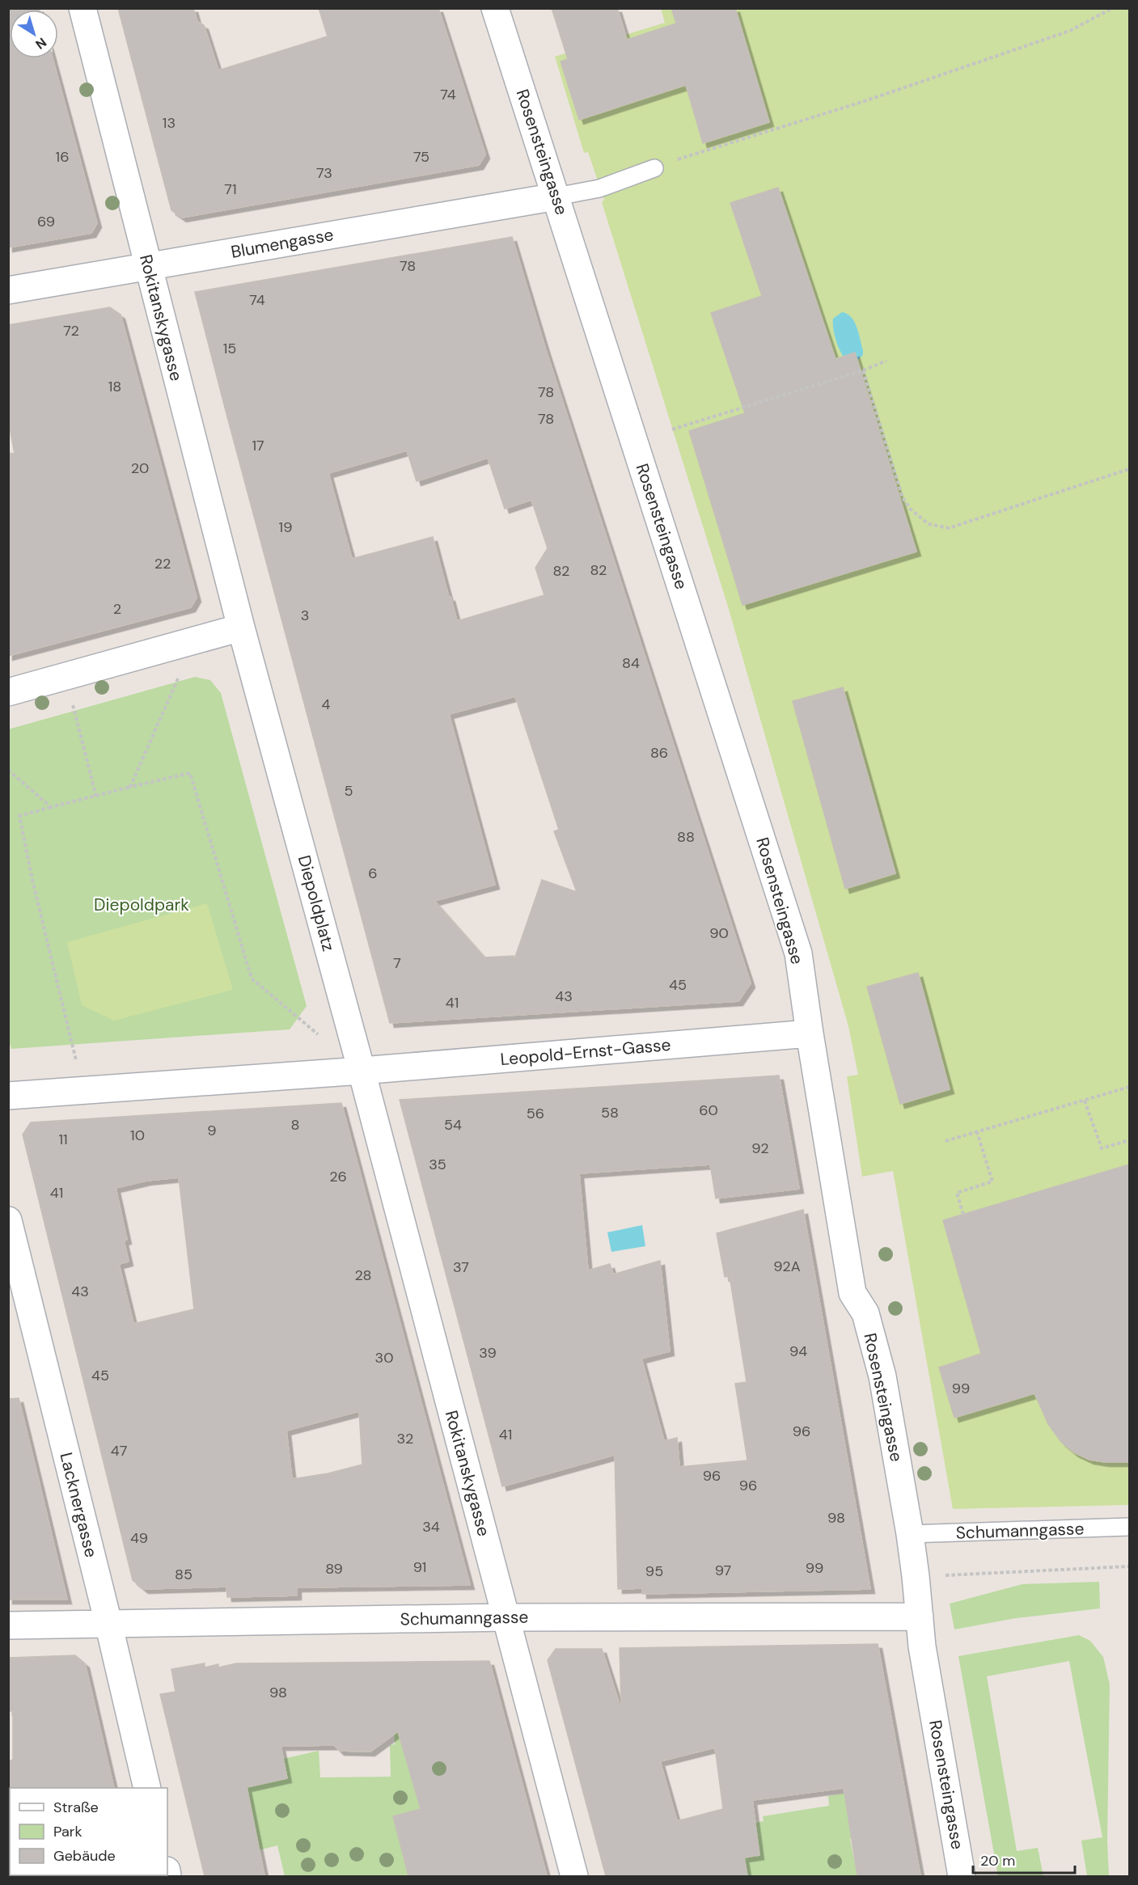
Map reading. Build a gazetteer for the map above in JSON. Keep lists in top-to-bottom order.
{
  "streets": {
    "street": [
      "Rosensteingasse",
      "Blumengasse",
      "Rokitanskygasse",
      "Diepoldplatz",
      "Leopold-Ernst-Gasse",
      "Lacknergasse",
      "Schumanngasse"
    ]
  },
  "crossings": [
    ["Rosensteingasse", "Blumengasse"],
    ["Rosensteingasse", "Leopold-Ernst-Gasse"],
    ["Rosensteingasse", "Schumanngasse"],
    ["Blumengasse", "Rokitanskygasse"],
    ["Rokitanskygasse", "Diepoldplatz"],
    ["Rokitanskygasse", "Leopold-Ernst-Gasse"],
    ["Rokitanskygasse", "Schumanngasse"],
    ["Diepoldplatz", "Leopold-Ernst-Gasse"],
    ["Lacknergasse", "Schumanngasse"]
  ],
  "parks": ["Diepoldpark"],
  "house_numbers": [
    "74",
    "13",
    "16",
    "75",
    "73",
    "71",
    "69",
    "78",
    "74",
    "72",
    "15",
    "18",
    "78",
    "78",
    "17",
    "20",
    "19",
    "22",
    "82",
    "82",
    "2",
    "3",
    "84",
    "4",
    "86",
    "5",
    "88",
    "6",
    "90",
    "7",
    "45",
    "43",
    "41",
    "60",
    "58",
    "56",
    "8",
    "54",
    "9",
    "10",
    "11",
    "92",
    "35",
    "26",
    "41",
    "92A",
    "37",
    "28",
    "43",
    "94",
    "39",
    "30",
    "45",
    "99",
    "96",
    "41",
    "32",
    "47",
    "96",
    "96",
    "98",
    "34",
    "49",
    "91",
    "99",
    "89",
    "97",
    "95",
    "85",
    "98"
  ],
  "legend": ["Straße", "Park", "Gebäude"],
  "scale_bar": "20 m",
  "north": "bottom right"
}
